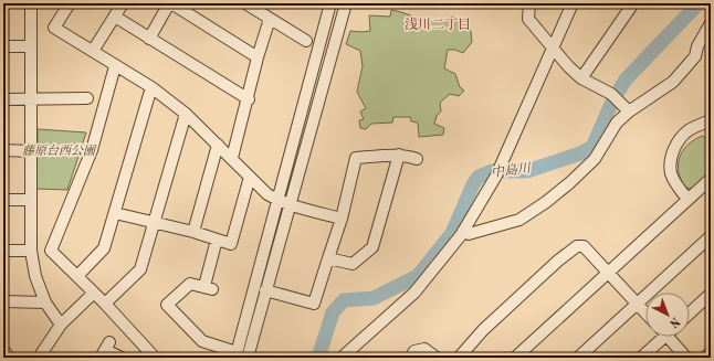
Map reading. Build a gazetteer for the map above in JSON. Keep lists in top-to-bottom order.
{
  "districts": ["浅川二丁目"],
  "water": ["中島川"],
  "parks": ["藤原台西公園"],
  "north": "bottom right"
}
